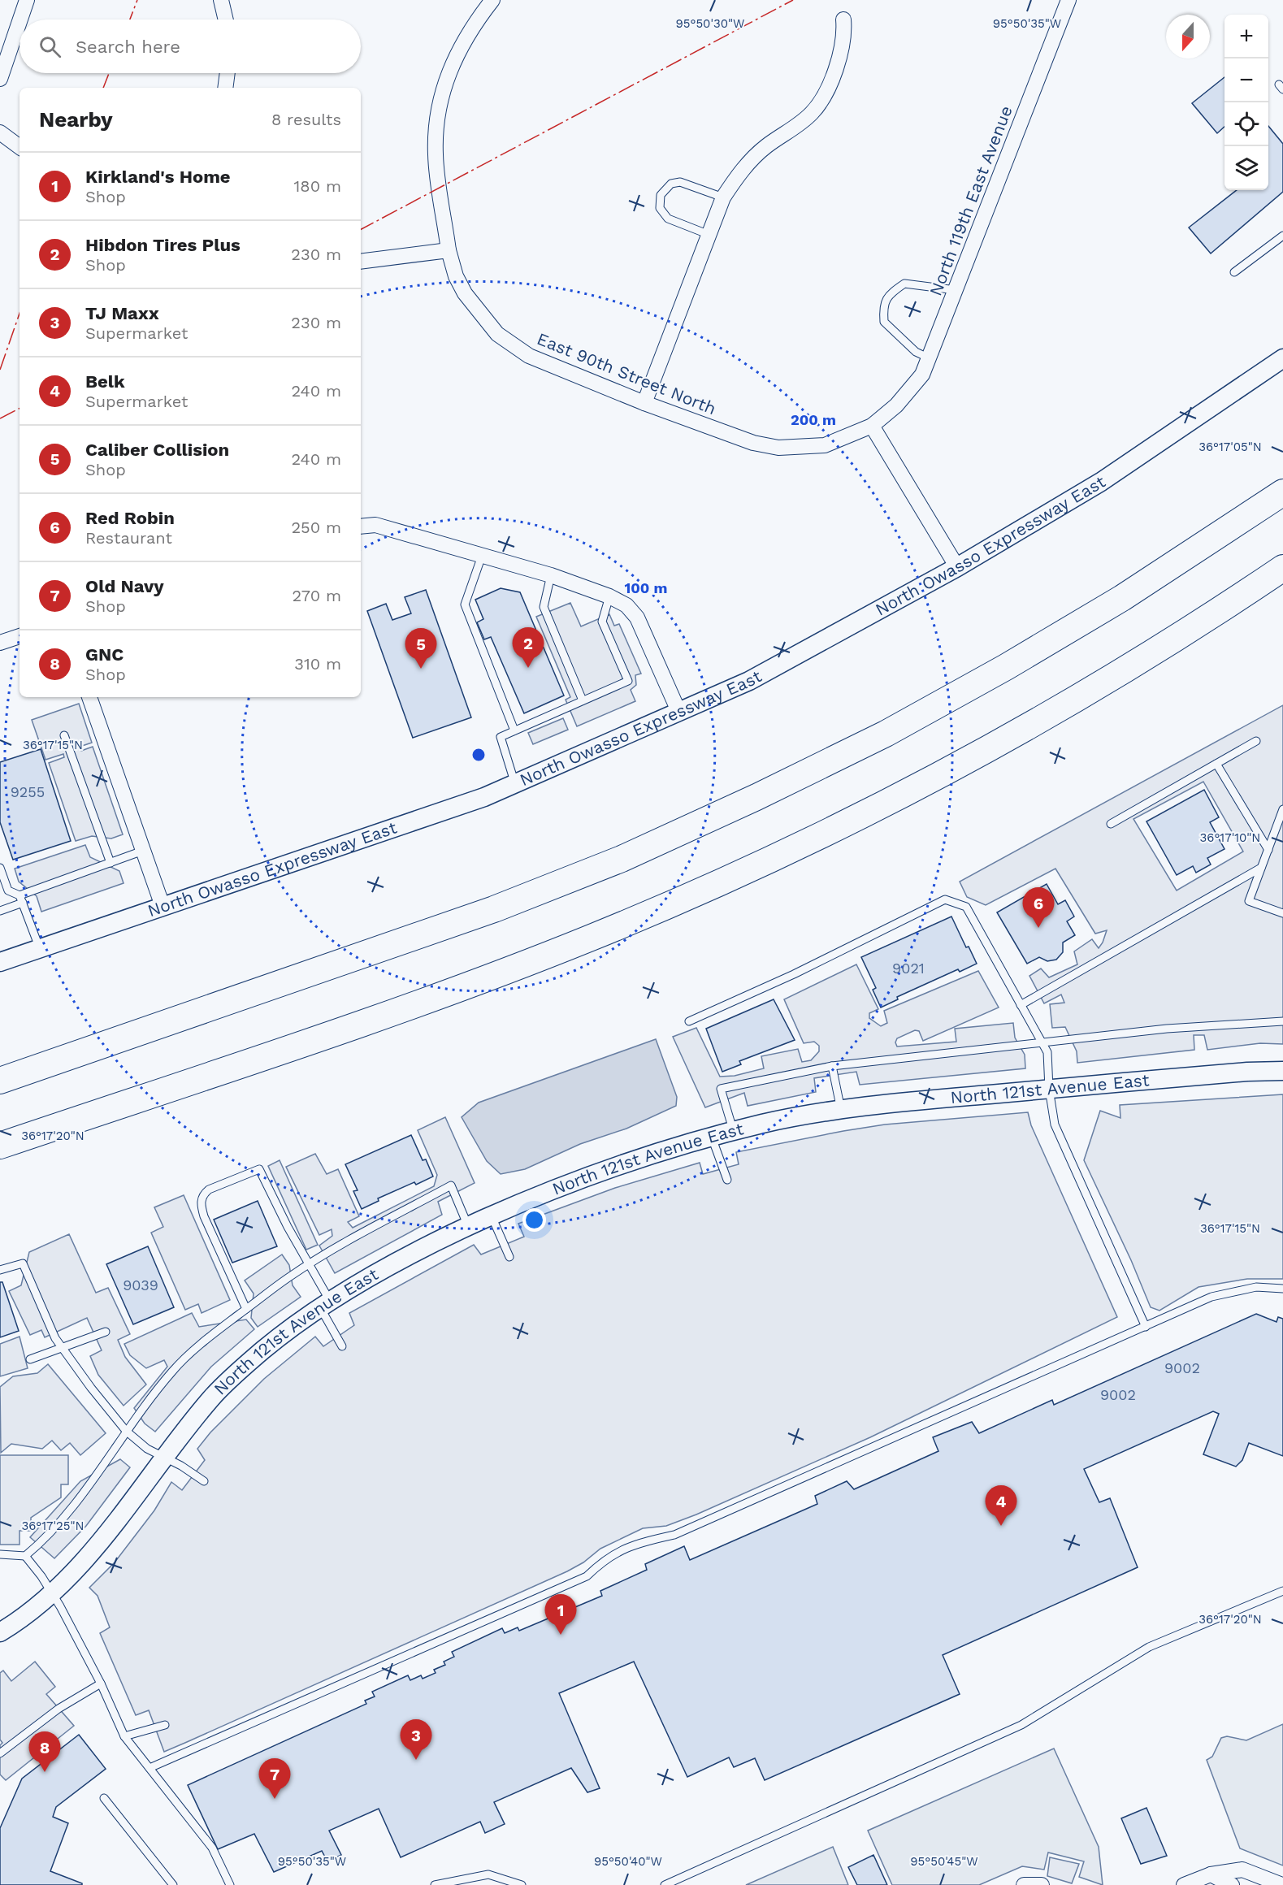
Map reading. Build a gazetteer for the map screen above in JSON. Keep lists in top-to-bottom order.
{
  "streets": {
    "street": [
      "North 119th East Avenue",
      "East 90th Street North",
      "North Owasso Expressway East",
      "North 121st Avenue East"
    ]
  },
  "crossings": [
    ["North 119th East Avenue", "East 90th Street North"]
  ],
  "house_numbers": [
    "9255",
    "9021",
    "9039",
    "9002",
    "9002"
  ],
  "north": "bottom",
  "page": {
    "map_buttons": ["+", "−"],
    "search": "Search here",
    "heading": ["Nearby", "8 results"],
    "list": [
      {
        "mark": "1",
        "name": "Kirkland's Home",
        "note": "Shop",
        "value": "180 m"
      },
      {
        "mark": "2",
        "name": "Hibdon Tires Plus",
        "note": "Shop",
        "value": "230 m"
      },
      {
        "mark": "3",
        "name": "TJ Maxx",
        "note": "Supermarket",
        "value": "230 m"
      },
      {
        "mark": "4",
        "name": "Belk",
        "note": "Supermarket",
        "value": "240 m"
      },
      {
        "mark": "5",
        "name": "Caliber Collision",
        "note": "Shop",
        "value": "240 m"
      },
      {
        "mark": "6",
        "name": "Red Robin",
        "note": "Restaurant",
        "value": "250 m"
      },
      {
        "mark": "7",
        "name": "Old Navy",
        "note": "Shop",
        "value": "270 m"
      },
      {
        "mark": "8",
        "name": "GNC",
        "note": "Shop",
        "value": "310 m"
      }
    ],
    "pins": [
      "2",
      "5",
      "6",
      "4",
      "1",
      "3",
      "8",
      "7"
    ]
  },
  "coordinates": [
    "95°50'30\"W",
    "95°50'35\"W",
    "36°17'05\"N",
    "36°17'15\"N",
    "36°17'10\"N",
    "36°17'20\"N",
    "36°17'25\"N",
    "95°50'40\"W",
    "95°50'45\"W"
  ],
  "rings": ["200 m", "100 m"]
}
